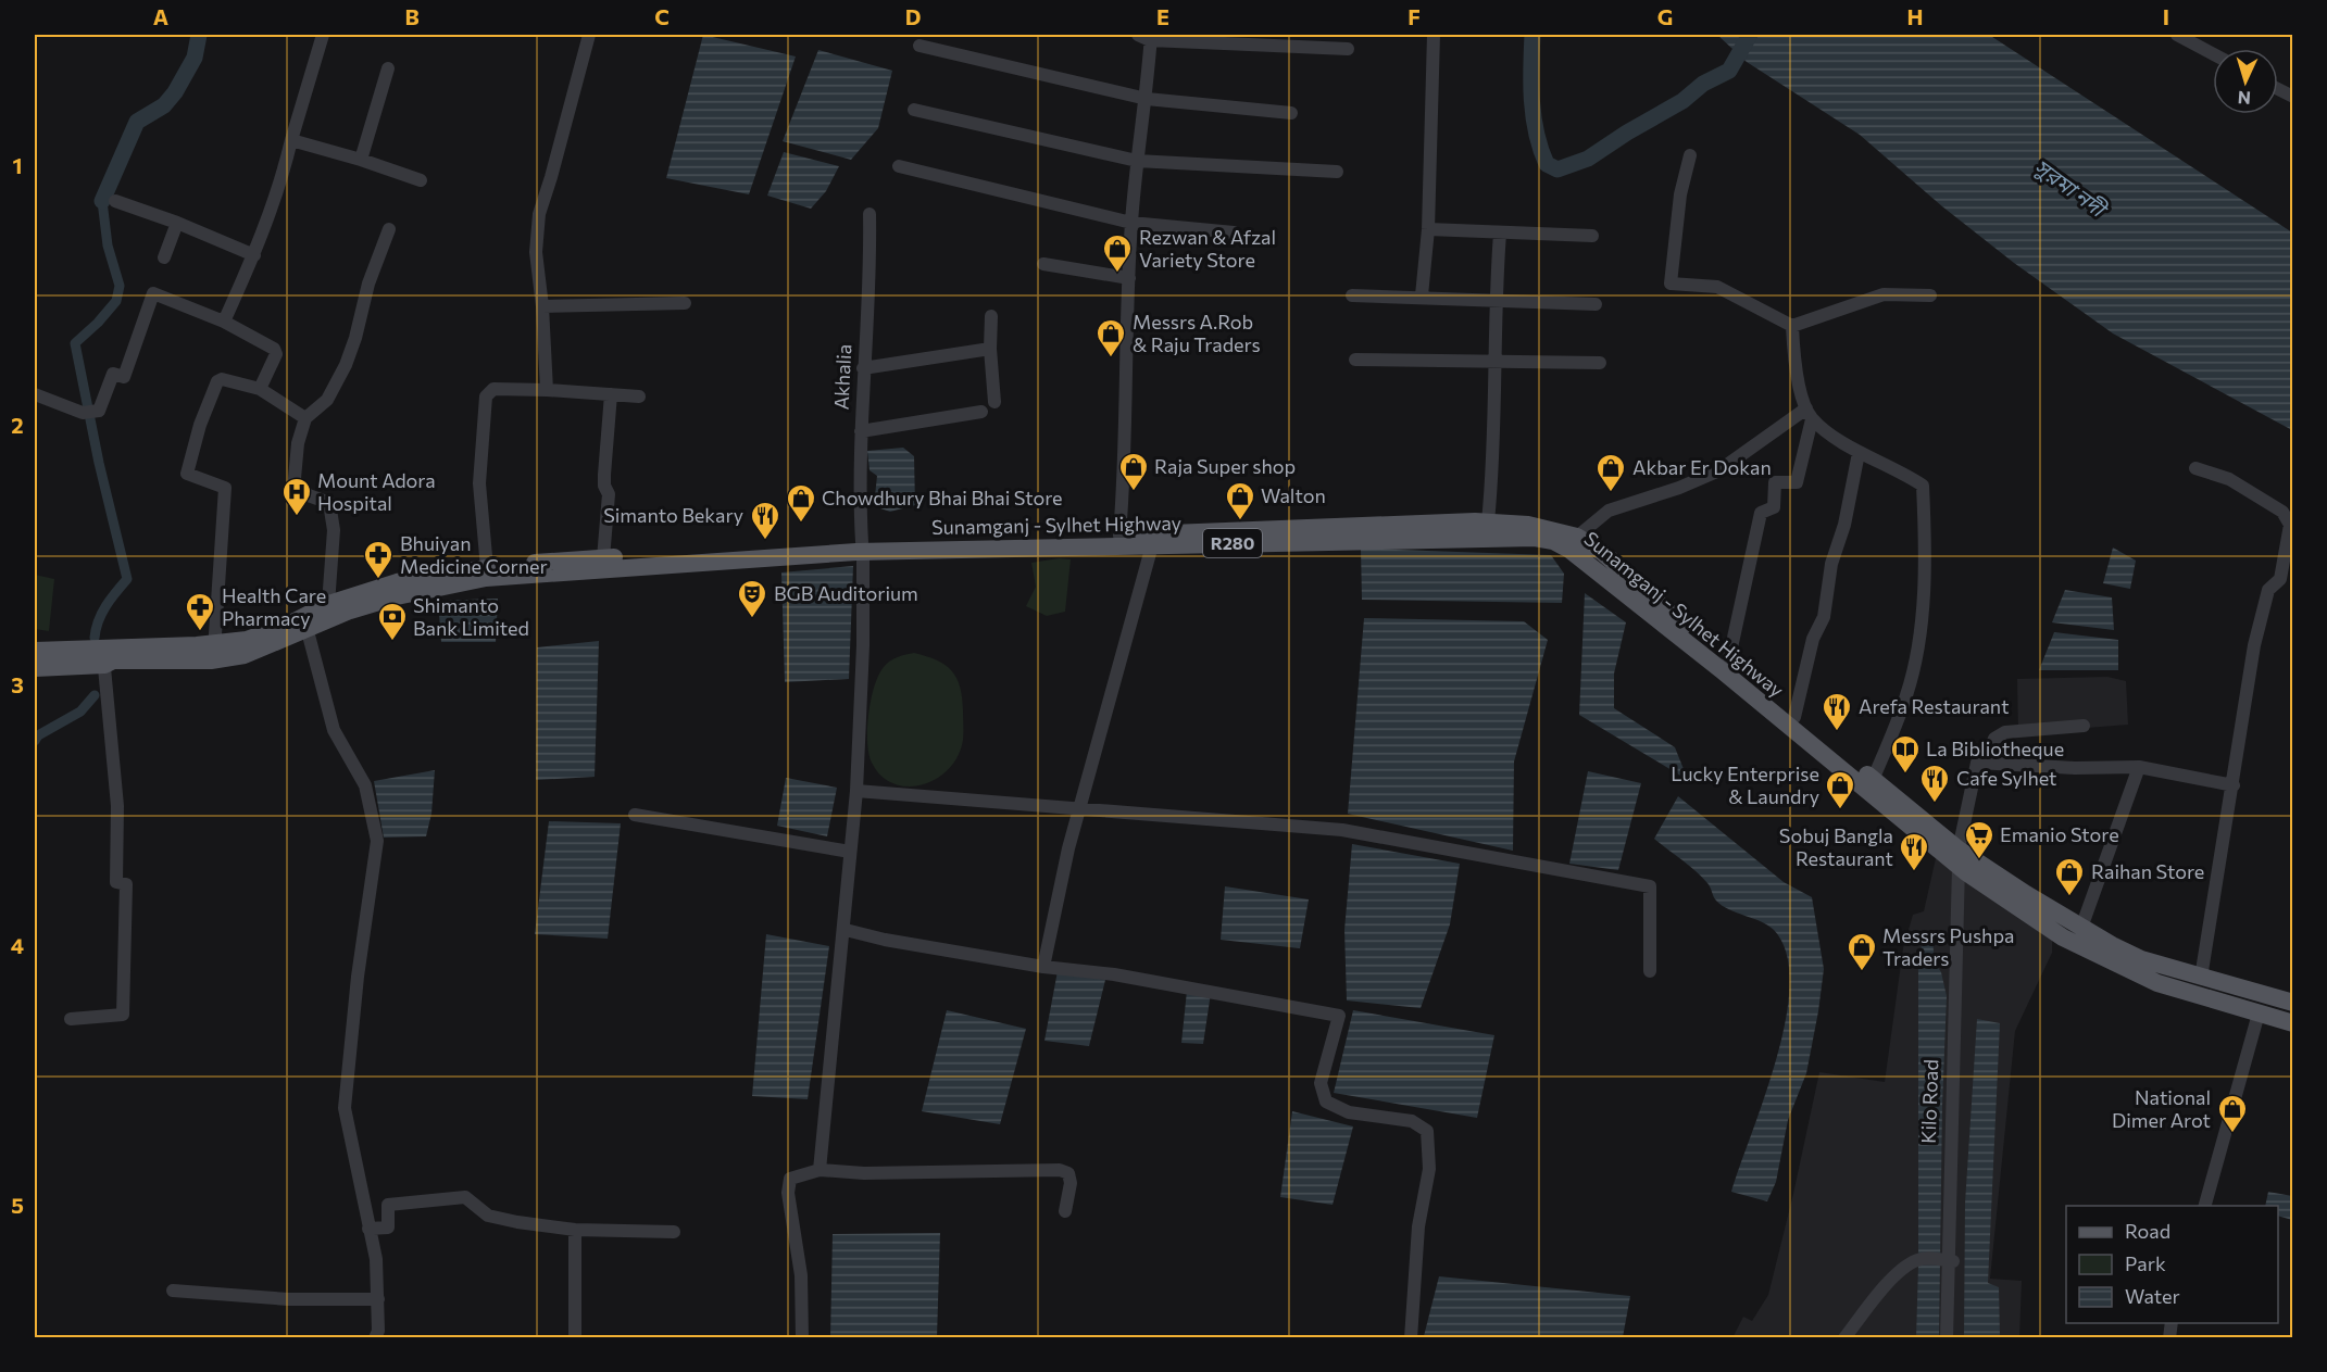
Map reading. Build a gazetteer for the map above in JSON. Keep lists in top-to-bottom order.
{
  "streets": {
    "main road": ["Sunamganj - Sylhet Highway", "R280"],
    "street": ["Akhalia", "Kilo Road"]
  },
  "crossings": [
    ["Akhalia", "Sunamganj - Sylhet Highway"],
    ["Sunamganj - Sylhet Highway", "Kilo Road"]
  ],
  "water": ["সুরমা নদী"],
  "places": {
    "shop": [
      "Rezwan & Afzal Variety Store",
      "Messrs A.Rob & Raju Traders",
      "Raja Super shop",
      "Akbar Er Dokan",
      "Walton",
      "Chowdhury Bhai Bhai Store",
      "Lucky Enterprise & Laundry",
      "Raihan Store",
      "Messrs Pushpa Traders",
      "National Dimer Arot"
    ],
    "hospital": ["Mount Adora Hospital"],
    "restaurant": [
      "Simanto Bekary",
      "Arefa Restaurant",
      "Cafe Sylhet",
      "Sobuj Bangla Restaurant"
    ],
    "pharmacy": ["Bhuiyan Medicine Corner", "Health Care Pharmacy"],
    "theatre": ["BGB Auditorium"],
    "bank": ["Shimanto Bank Limited"],
    "library": ["La Bibliotheque"],
    "supermarket": ["Emanio Store"]
  },
  "legend": ["Road", "Park", "Water"],
  "north": "bottom",
  "grid": {
    "columns": [
      "A",
      "B",
      "C",
      "D",
      "E",
      "F",
      "G",
      "H",
      "I"
    ],
    "rows": [
      "1",
      "2",
      "3",
      "4",
      "5"
    ]
  }
}
